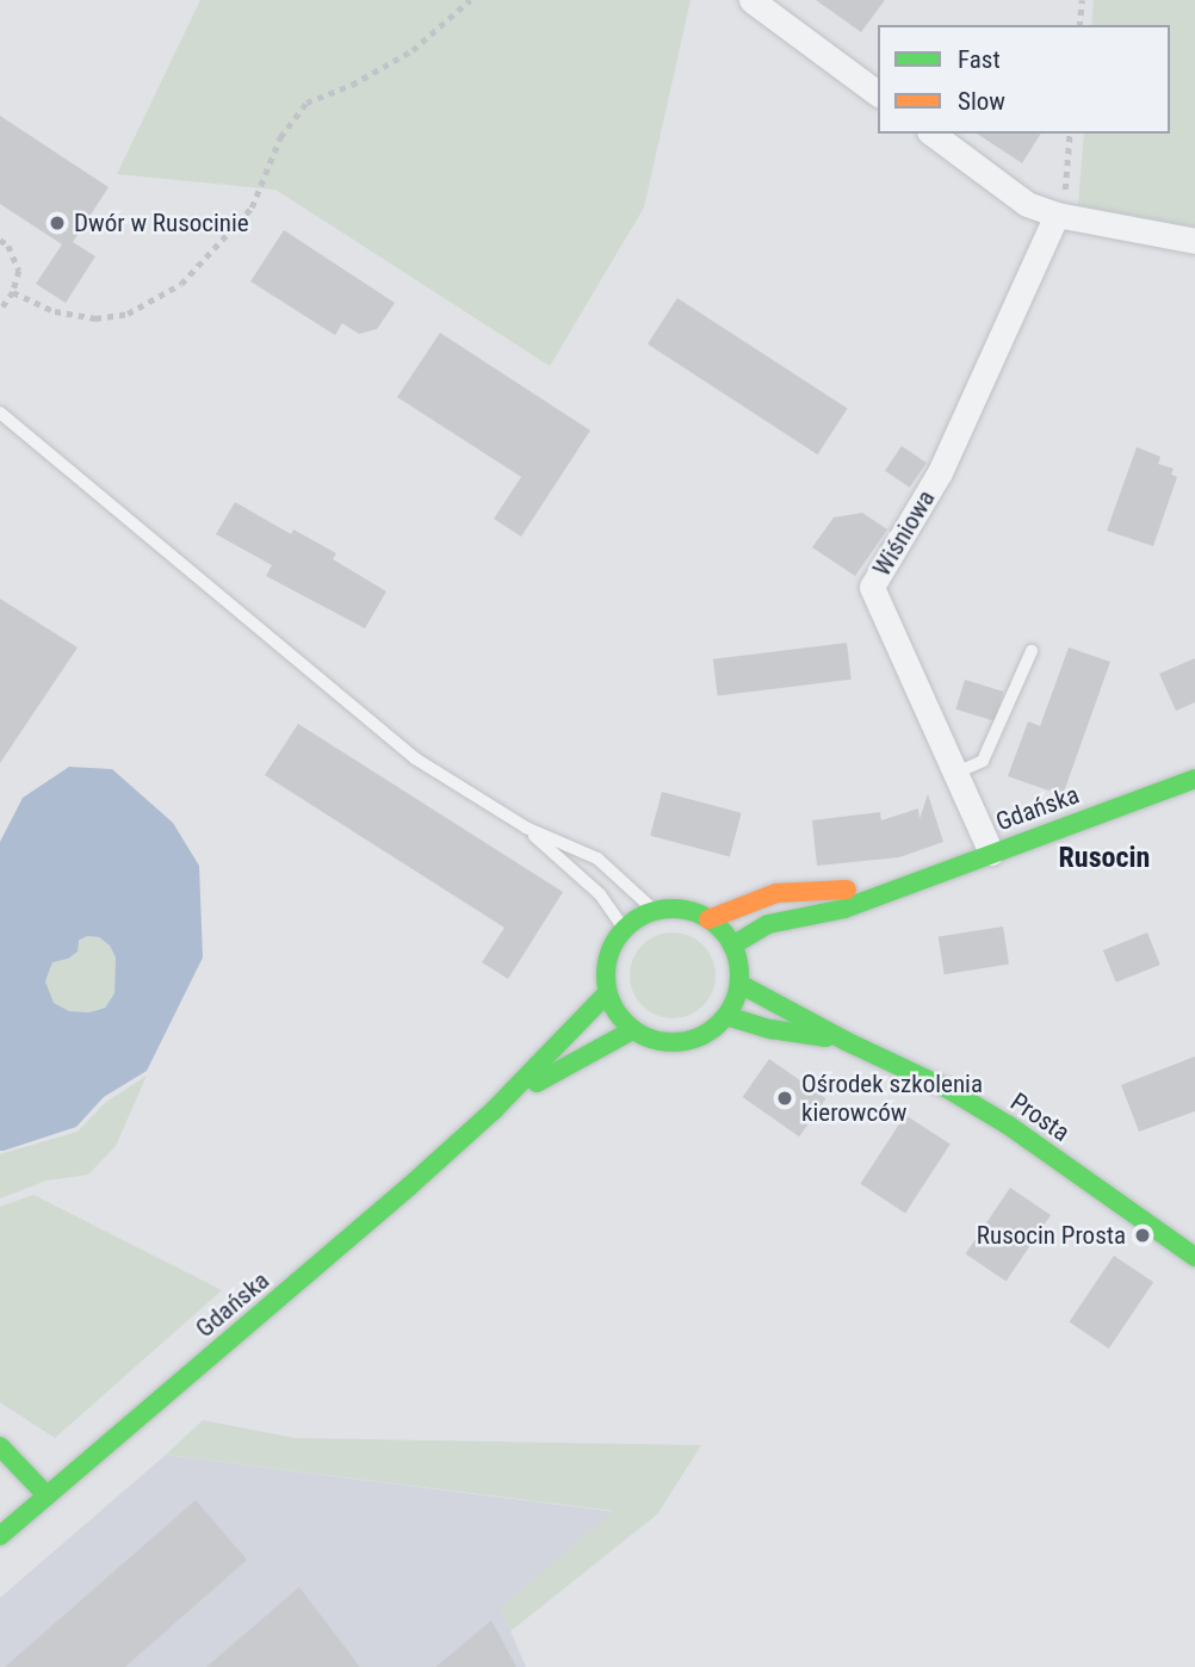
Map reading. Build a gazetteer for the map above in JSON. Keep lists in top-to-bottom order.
{
  "streets": {
    "street": ["Wiśniowa", "Gdańska", "Prosta"]
  },
  "crossings": [
    ["Wiśniowa", "Gdańska"],
    ["Gdańska", "Prosta"]
  ],
  "districts": ["Rusocin"],
  "places": ["Dwór w Rusocinie", "Ośrodek szkolenia kierowców", "Rusocin Prosta"],
  "legend": ["Fast", "Slow"]
}
